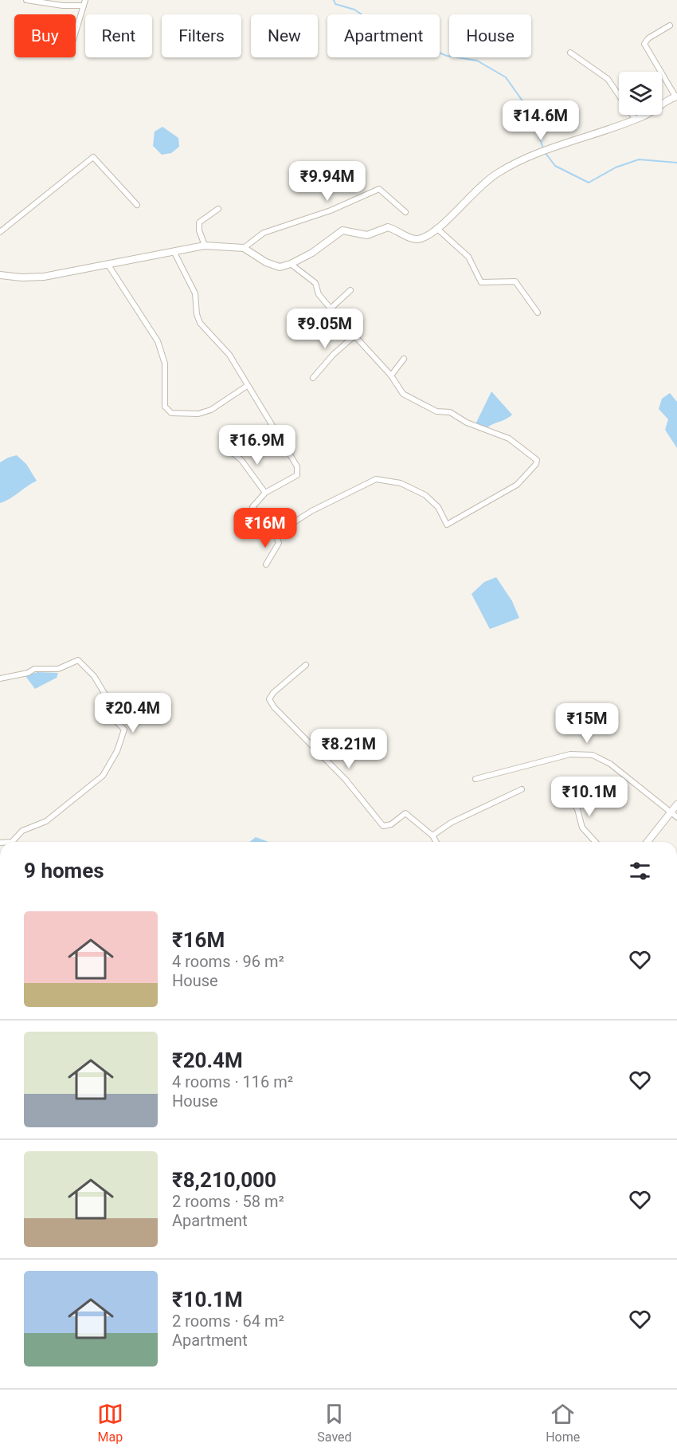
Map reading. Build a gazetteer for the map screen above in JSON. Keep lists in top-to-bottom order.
{
  "page": {
    "chip": [
      "Buy",
      "Rent",
      "Filters",
      "New",
      "Apartment",
      "House"
    ],
    "price": [
      "₹14.6M",
      "₹9.94M",
      "₹9.05M",
      "₹16.9M",
      "₹16M",
      "₹20.4M",
      "₹15M",
      "₹8.21M",
      "₹10.1M"
    ],
    "heading": "9 homes",
    "list": [
      {
        "name": "₹16M",
        "note": "4 rooms · 96 m² · House"
      },
      {
        "name": "₹20.4M",
        "note": "4 rooms · 116 m² · House"
      },
      {
        "name": "₹8,210,000",
        "note": "2 rooms · 58 m² · Apartment"
      },
      {
        "name": "₹10.1M",
        "note": "2 rooms · 64 m² · Apartment"
      }
    ],
    "tabs": ["Map", "Saved", "Home"]
  }
}
